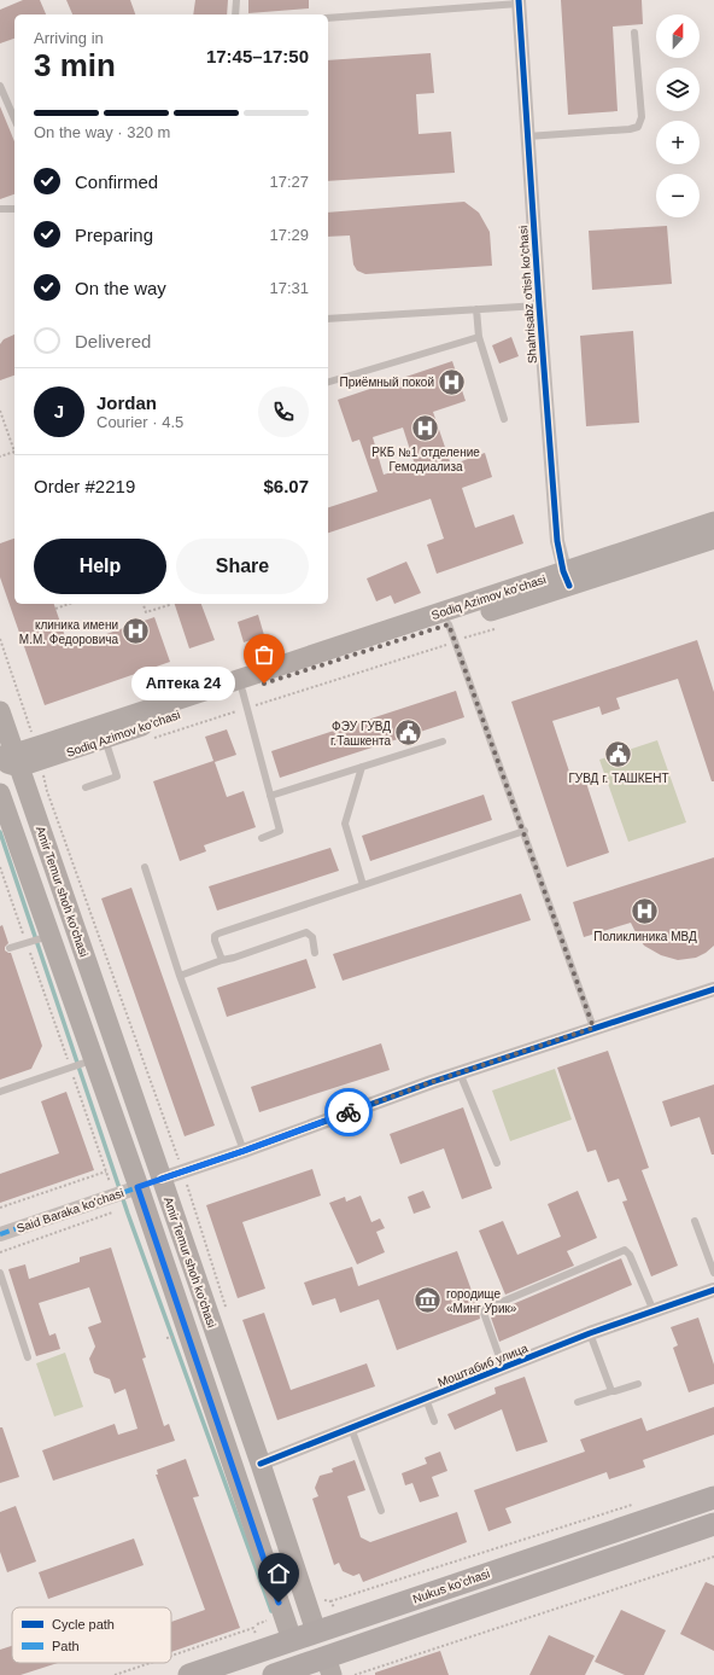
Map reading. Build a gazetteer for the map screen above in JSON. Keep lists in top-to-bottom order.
{
  "streets": {
    "main road": [
      "Sodiq Azimov ko'chasi",
      "Amir Temur shoh ko'chasi",
      "Said Baraka ko'chasi",
      "Nukus ko'chasi"
    ],
    "street": ["Shahrisabz o'tish ko'chasi", "Моштабиб улица"]
  },
  "crossings": [
    ["Shahrisabz o'tish ko'chasi", "Sodiq Azimov ko'chasi"],
    ["Sodiq Azimov ko'chasi", "Amir Temur shoh ko'chasi"],
    ["Amir Temur shoh ko'chasi", "Said Baraka ko'chasi"],
    ["Amir Temur shoh ko'chasi", "Моштабиб улица"],
    ["Amir Temur shoh ko'chasi", "Nukus ko'chasi"]
  ],
  "places": {
    "hospital": [
      "Приёмный покой",
      "РКБ №1 отделение Гемодиализа",
      "клиника имени М.М. Федоровича",
      "Поликлиника МВД"
    ],
    "other": ["Аптека 24"],
    "public building": ["ФЭУ ГУВД г.Ташкента", "ГУВД г. ТАШКЕНТ"],
    "museum": ["городище «Минг Урик»"]
  },
  "legend": ["Cycle path", "Path"],
  "north": "top",
  "page": {
    "map_buttons": ["+", "−"],
    "heading": ["3 min", "Arriving in", "17:45–17:50"],
    "panel": [
      "Jordan",
      "Courier · 4.5",
      "Order #2219",
      "$6.07"
    ],
    "bar": "On the way · 320 m",
    "list": [
      ["Confirmed", "17:27"],
      ["Preparing", "17:29"],
      ["On the way", "17:31"],
      "Delivered"
    ],
    "round": "J",
    "buttons": ["Help", "Share"],
    "bubble": "Аптека 24"
  }
}
